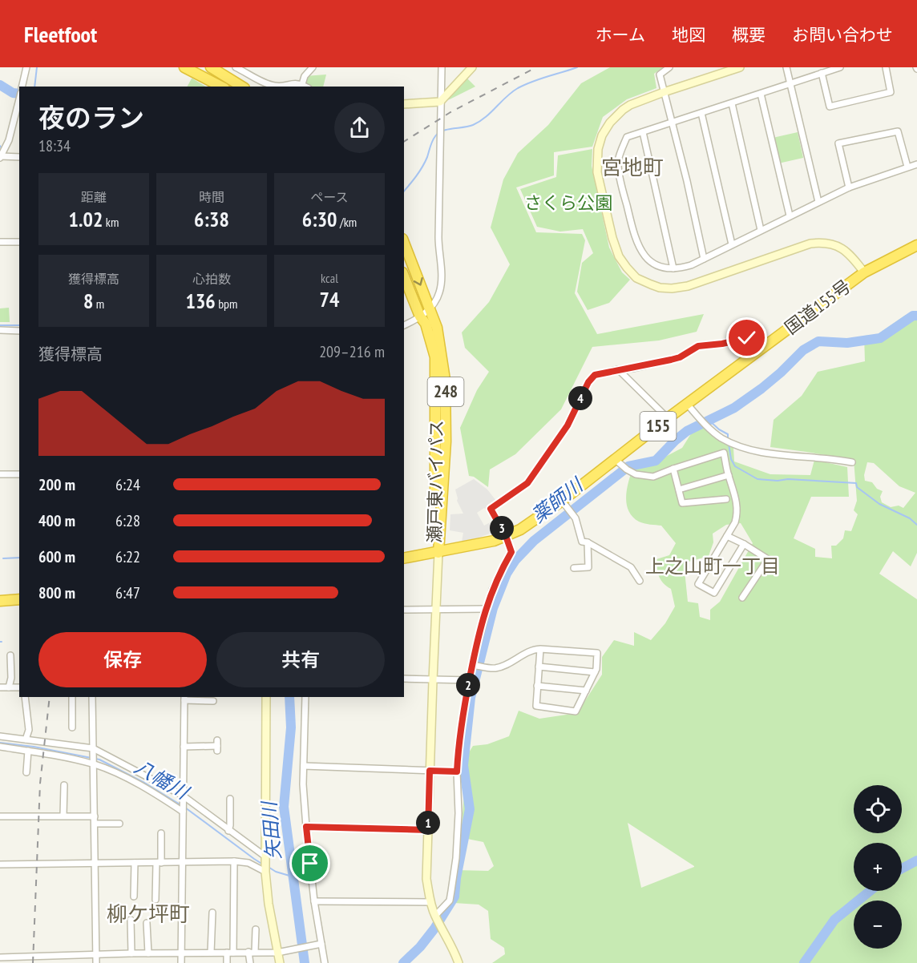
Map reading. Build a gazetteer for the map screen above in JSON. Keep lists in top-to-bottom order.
{
  "streets": {
    "highway": [
      "国道155号",
      "248",
      "155",
      "瀬戸東バイパス"
    ]
  },
  "crossings": [
    ["国道155号", "瀬戸東バイパス"]
  ],
  "districts": ["宮地町", "上之山町一丁目", "柳ケ坪町"],
  "water": ["薬師川", "八幡川", "矢田川"],
  "parks": ["さくら公園"],
  "page": {
    "header": "Fleetfoot",
    "nav": [
      "ホーム",
      "地図",
      "概要",
      "お問い合わせ"
    ],
    "heading": ["夜のラン", "18:34"],
    "stats": [
      ["距離", "1.02 km"],
      ["時間", "6:38"],
      ["ペース", "6:30 /km"],
      ["獲得標高", "8 m"],
      ["心拍数", "136 bpm"],
      ["kcal", "74"]
    ],
    "chart": ["獲得標高", "209–216 m"],
    "pins": [
      "4",
      "3",
      "2",
      "1"
    ],
    "list": [
      {
        "name": "200 m",
        "note": "6:24"
      },
      {
        "name": "400 m",
        "note": "6:28"
      },
      {
        "name": "600 m",
        "note": "6:22"
      },
      {
        "name": "800 m",
        "note": "6:47"
      }
    ],
    "buttons": ["保存", "共有"],
    "map_buttons": ["+", "−"]
  }
}
